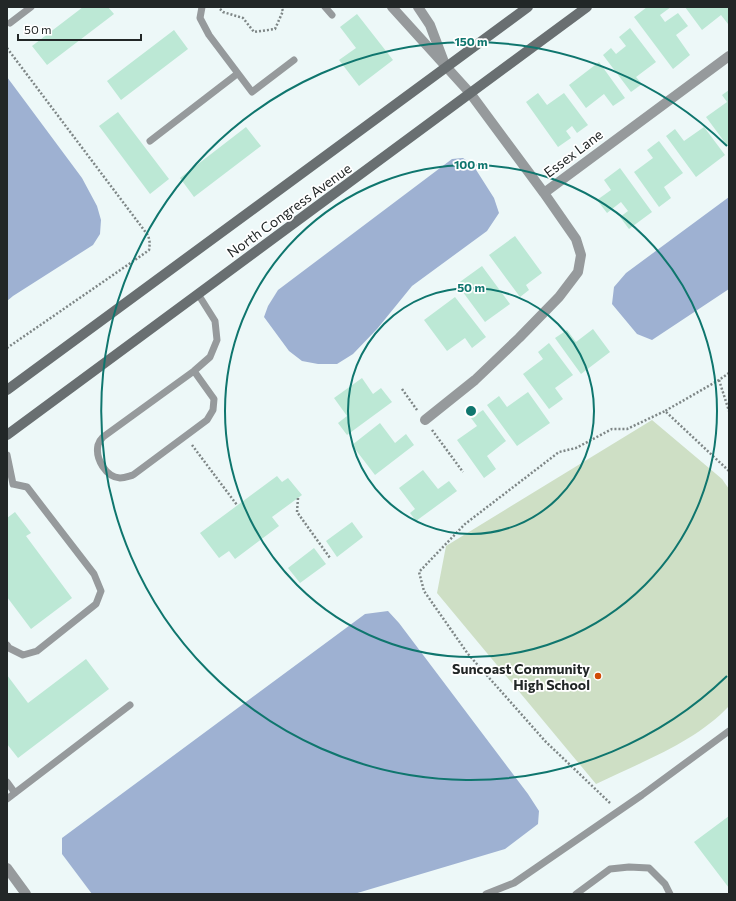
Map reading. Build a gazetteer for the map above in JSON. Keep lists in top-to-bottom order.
{
  "streets": {
    "street": ["Essex Lane", "North Congress Avenue"]
  },
  "places": ["Suncoast Community High School"],
  "scale_bar": "50 m",
  "rings": ["150 m", "100 m", "50 m"]
}
